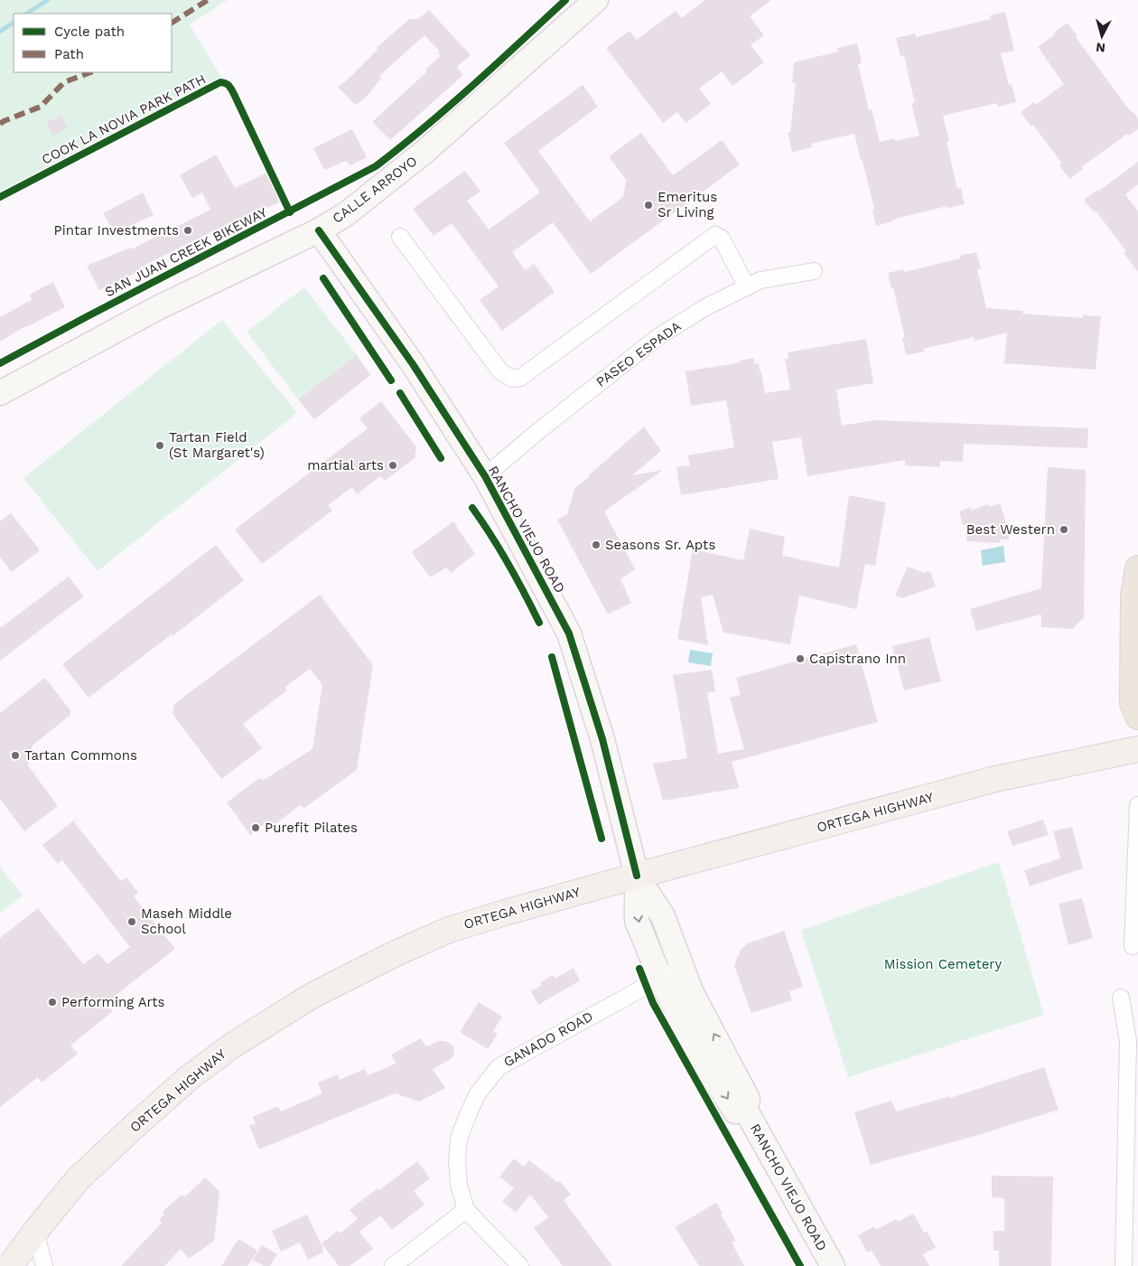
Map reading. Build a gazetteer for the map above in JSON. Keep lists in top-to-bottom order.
{
  "streets": {
    "main road": ["CALLE ARROYO", "RANCHO VIEJO ROAD", "ORTEGA HIGHWAY"],
    "street": ["PASEO ESPADA", "GANADO ROAD"],
    "cycle path": ["COOK LA NOVIA PARK PATH", "SAN JUAN CREEK BIKEWAY"]
  },
  "crossings": [
    ["CALLE ARROYO", "RANCHO VIEJO ROAD"],
    ["PASEO ESPADA", "RANCHO VIEJO ROAD"],
    ["RANCHO VIEJO ROAD", "ORTEGA HIGHWAY"],
    ["RANCHO VIEJO ROAD", "GANADO ROAD"]
  ],
  "parks": ["Mission Cemetery"],
  "places": [
    "Emeritus Sr Living",
    "Pintar Investments",
    "Tartan Field (St Margaret's)",
    "martial arts",
    "Best Western",
    "Seasons Sr. Apts",
    "Capistrano Inn",
    "Tartan Commons",
    "Purefit Pilates",
    "Maseh Middle School",
    "Performing Arts"
  ],
  "legend": ["Cycle path", "Path"],
  "north": "bottom"
}
